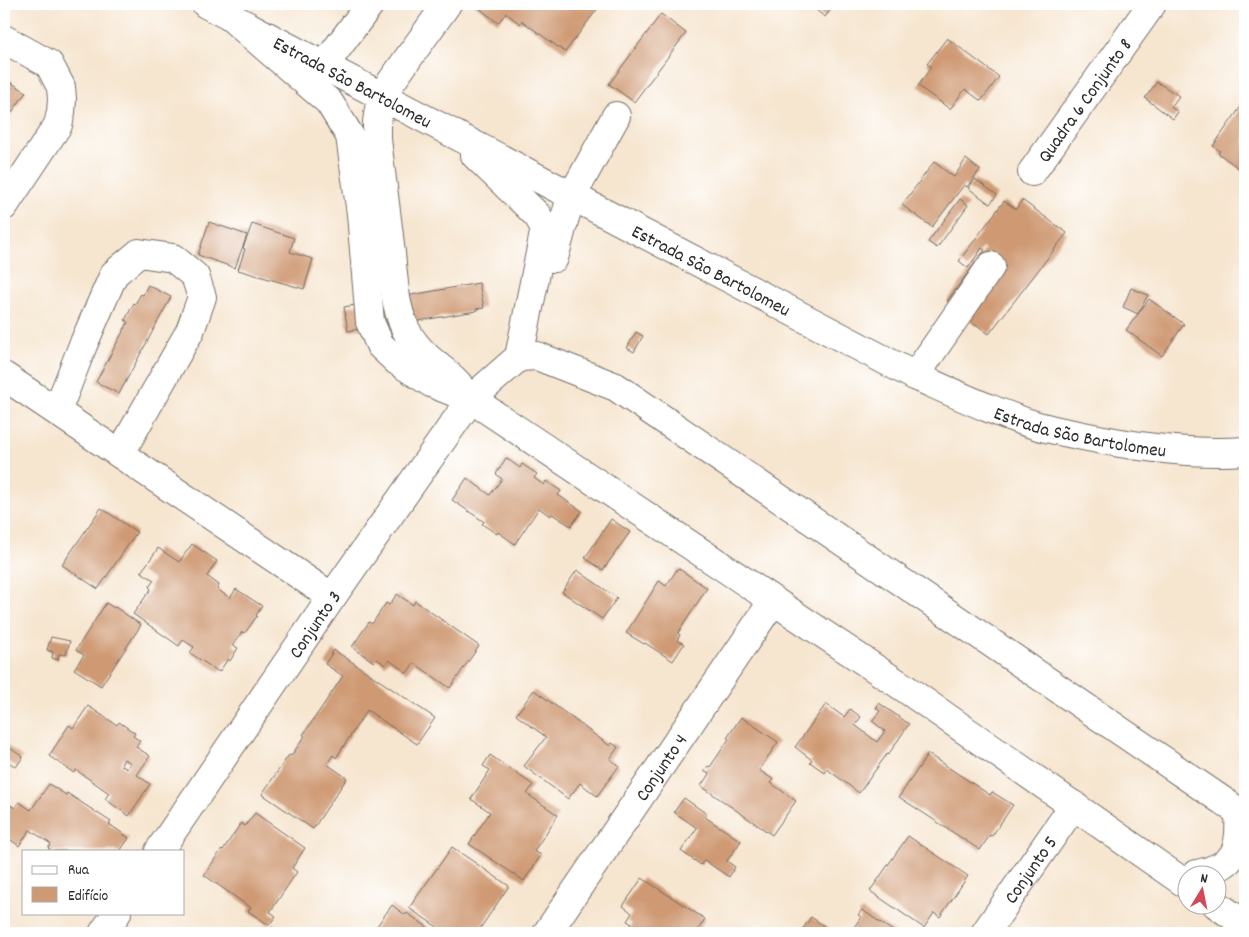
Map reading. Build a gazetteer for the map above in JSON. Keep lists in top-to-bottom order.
{
  "streets": {
    "street": [
      "Estrada São Bartolomeu",
      "Quadra 6 Conjunto 8",
      "Conjunto 3",
      "Conjunto 4",
      "Conjunto 5"
    ]
  },
  "legend": ["Rua", "Edifício"],
  "north": "top"
}
